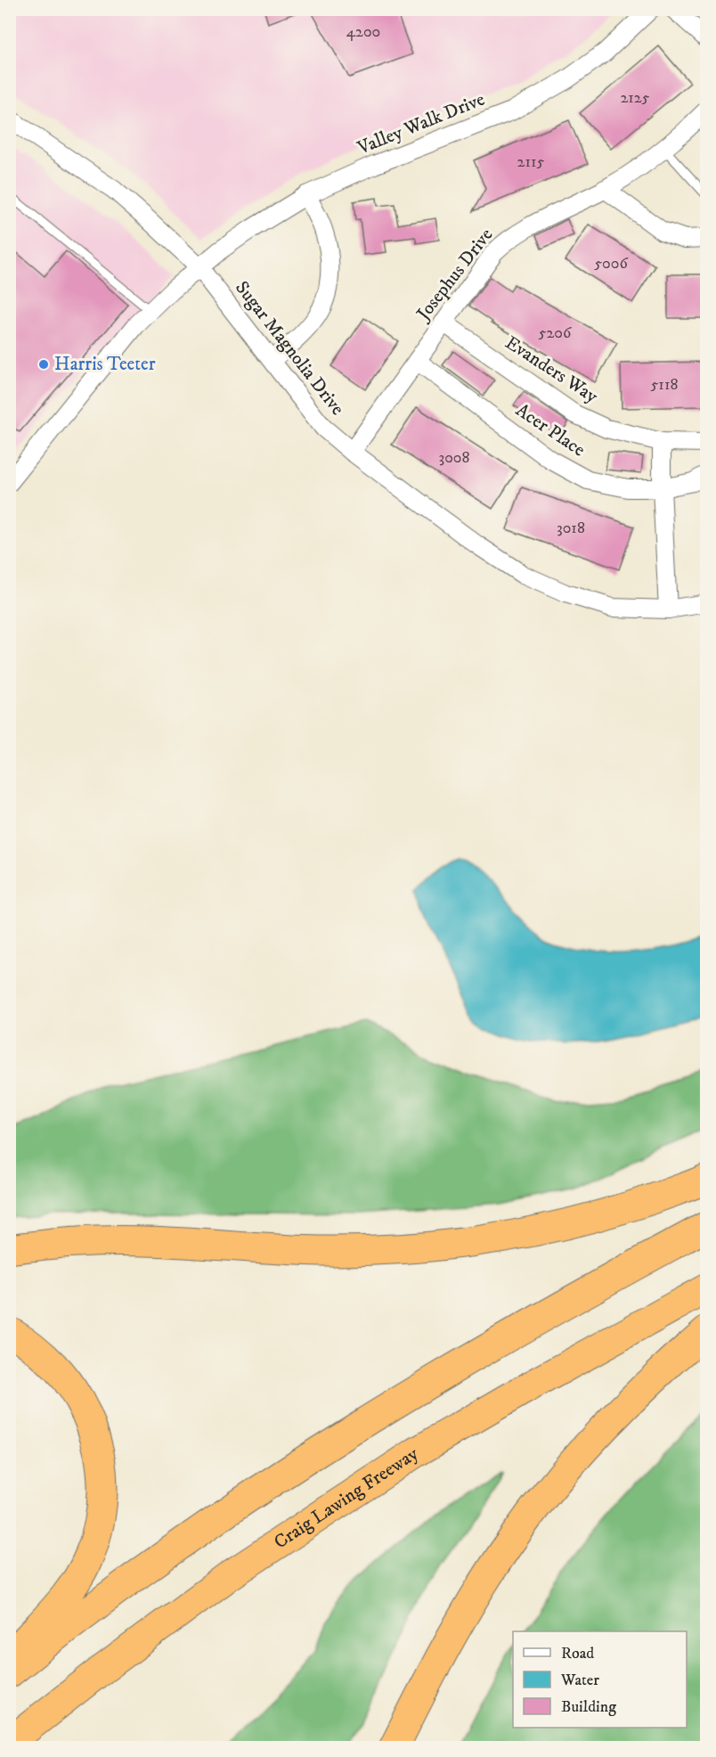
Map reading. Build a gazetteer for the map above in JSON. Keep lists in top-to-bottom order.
{
  "streets": {
    "highway": ["Craig Lawing Freeway"],
    "street": [
      "Valley Walk Drive",
      "Josephus Drive",
      "Sugar Magnolia Drive",
      "Evanders Way",
      "Acer Place"
    ]
  },
  "crossings": [
    ["Valley Walk Drive", "Sugar Magnolia Drive"],
    ["Josephus Drive", "Sugar Magnolia Drive"],
    ["Josephus Drive", "Evanders Way"],
    ["Josephus Drive", "Acer Place"]
  ],
  "places": ["Harris Teeter"],
  "house_numbers": [
    "4200",
    "2125",
    "2115",
    "5006",
    "5206",
    "5118",
    "3008",
    "3018"
  ],
  "legend": ["Road", "Water", "Building"]
}
